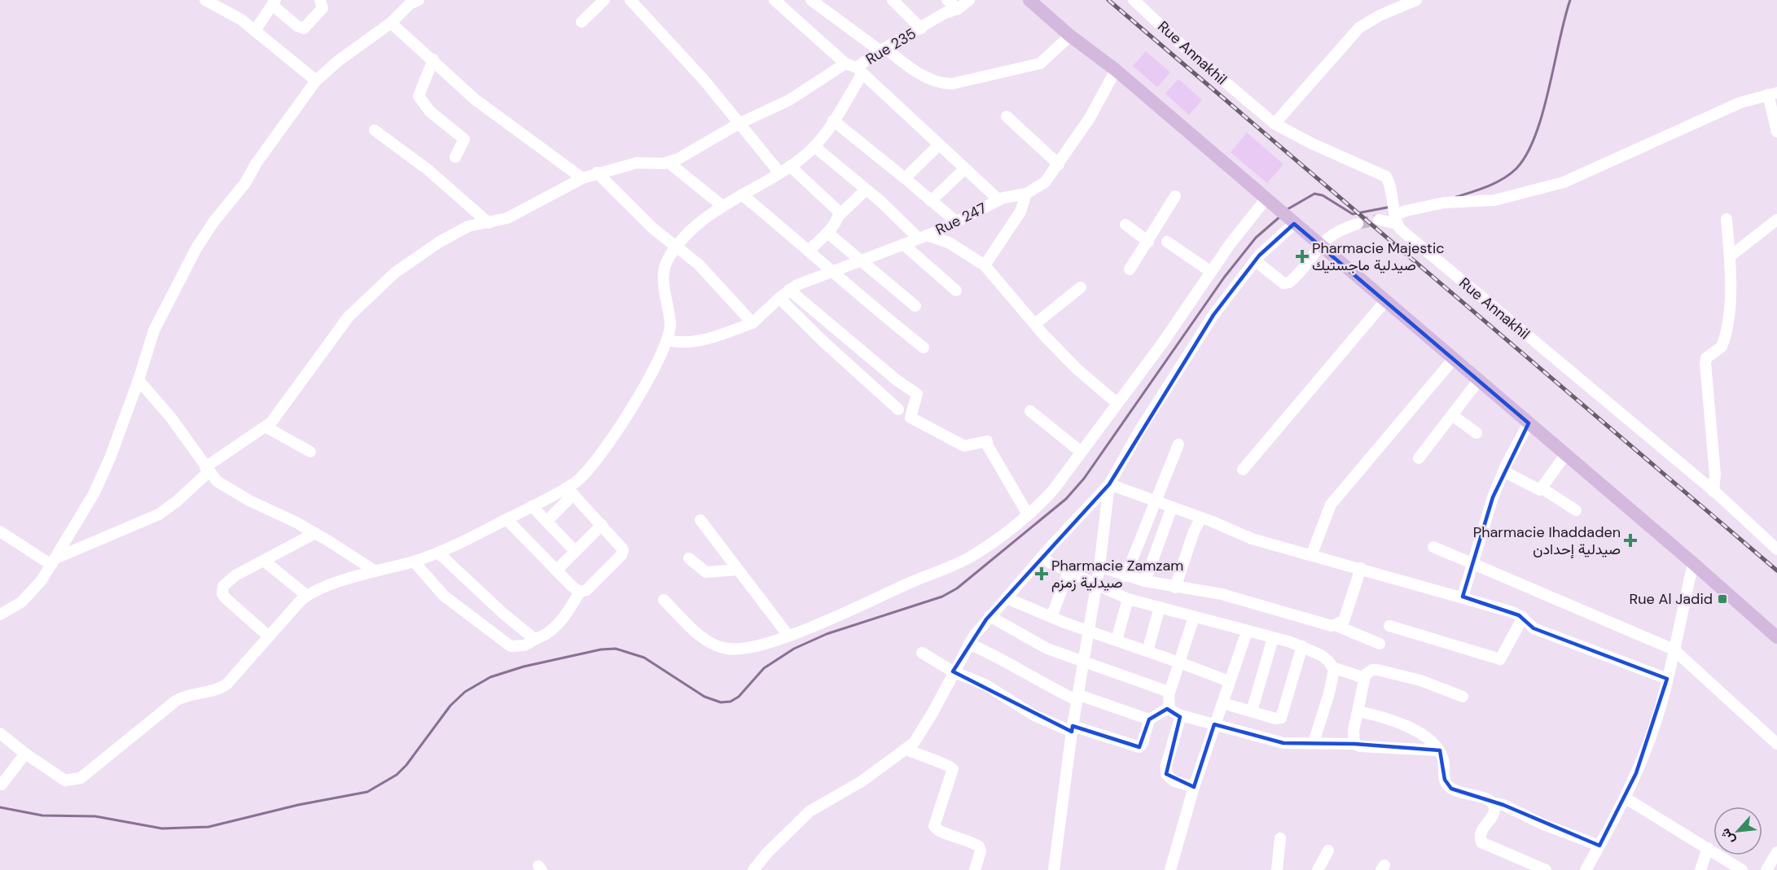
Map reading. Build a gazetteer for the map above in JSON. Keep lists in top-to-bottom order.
{
  "streets": {
    "street": ["Rue 235", "Rue Annakhil", "Rue 247"]
  },
  "places": {
    "health": ["Pharmacie Majestic صيدلية ماجستيك", "Pharmacie Ihaddaden صيدلية إحدادن", "Pharmacie Zamzam صيدلية زمزم"],
    "transit": ["Rue Al Jadid"]
  },
  "north": "bottom left"
}
